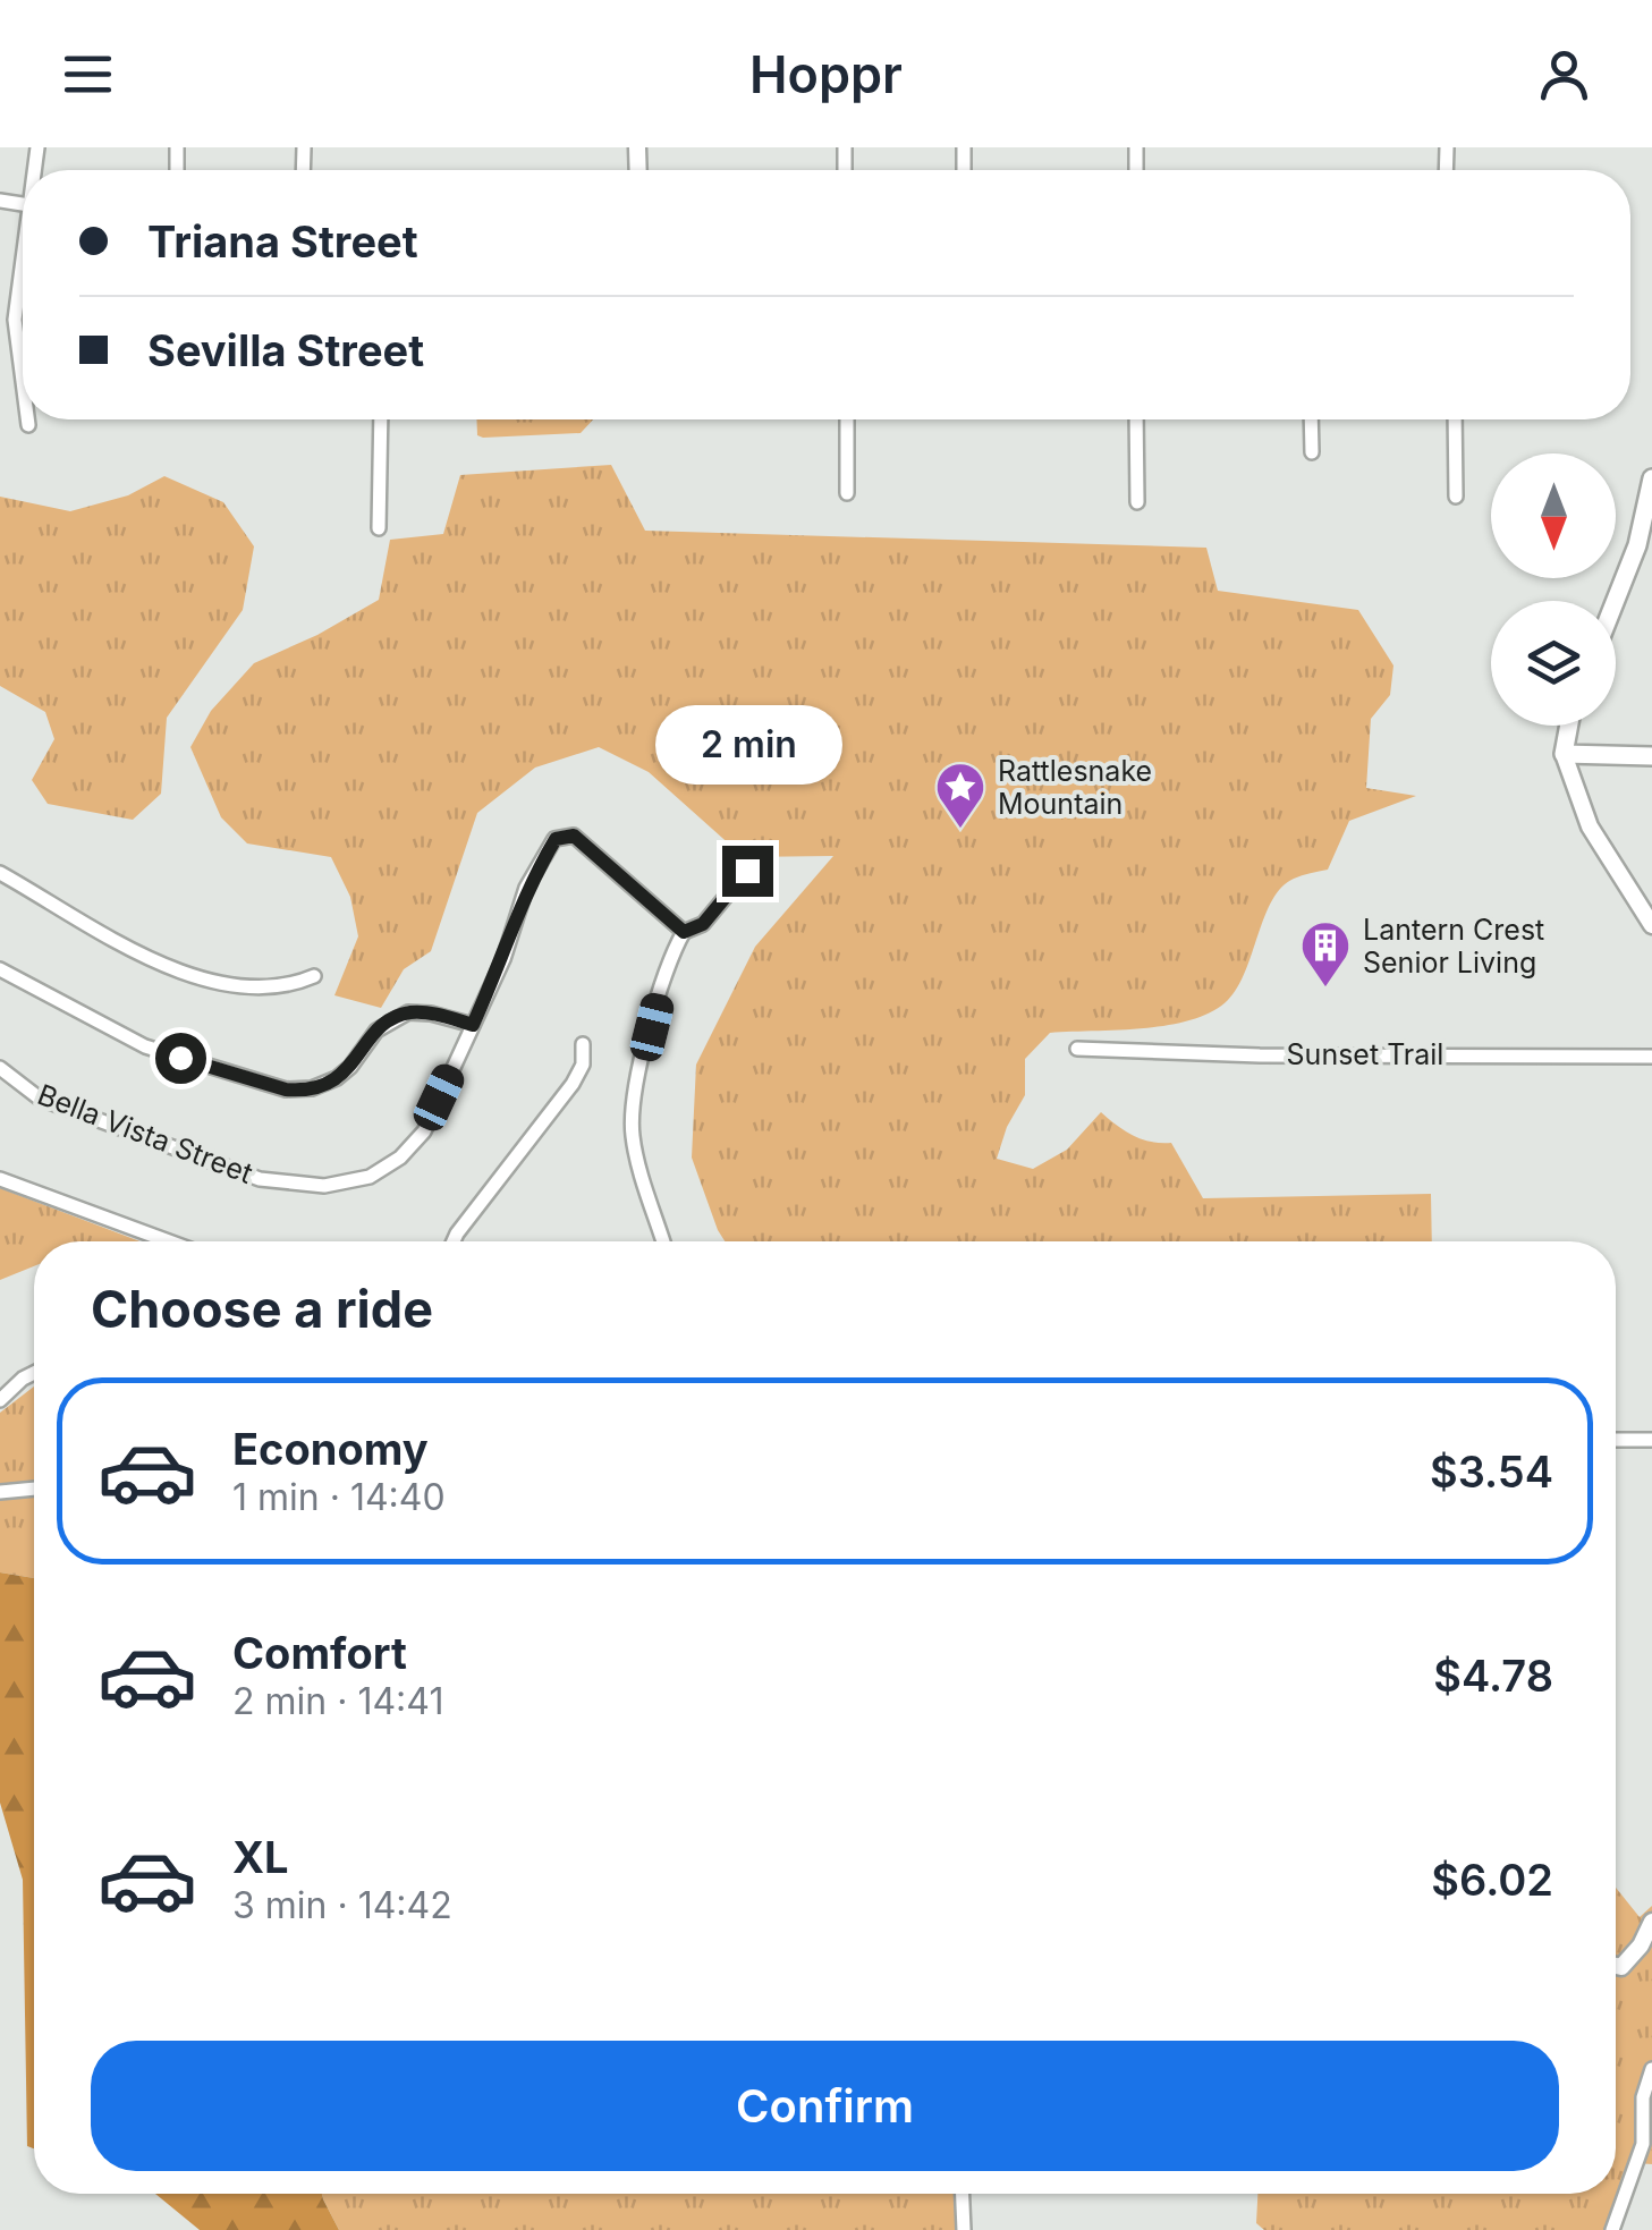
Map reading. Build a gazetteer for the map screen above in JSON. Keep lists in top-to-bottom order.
{
  "streets": {
    "street": ["Sunset Trail", "Bella Vista Street"]
  },
  "places": {
    "place": ["Rattlesnake Mountain"],
    "building": ["Lantern Crest Senior Living"]
  },
  "north": "bottom",
  "page": {
    "header": "Hoppr",
    "banner": ["Triana Street", "Sevilla Street"],
    "bubble": "2 min",
    "heading": "Choose a ride",
    "list": [
      {
        "name": "Economy",
        "note": "1 min · 14:40",
        "value": "$3.54"
      },
      {
        "name": "Comfort",
        "note": "2 min · 14:41",
        "value": "$4.78"
      },
      {
        "name": "XL",
        "note": "3 min · 14:42",
        "value": "$6.02"
      }
    ],
    "buttons": "Confirm"
  }
}
